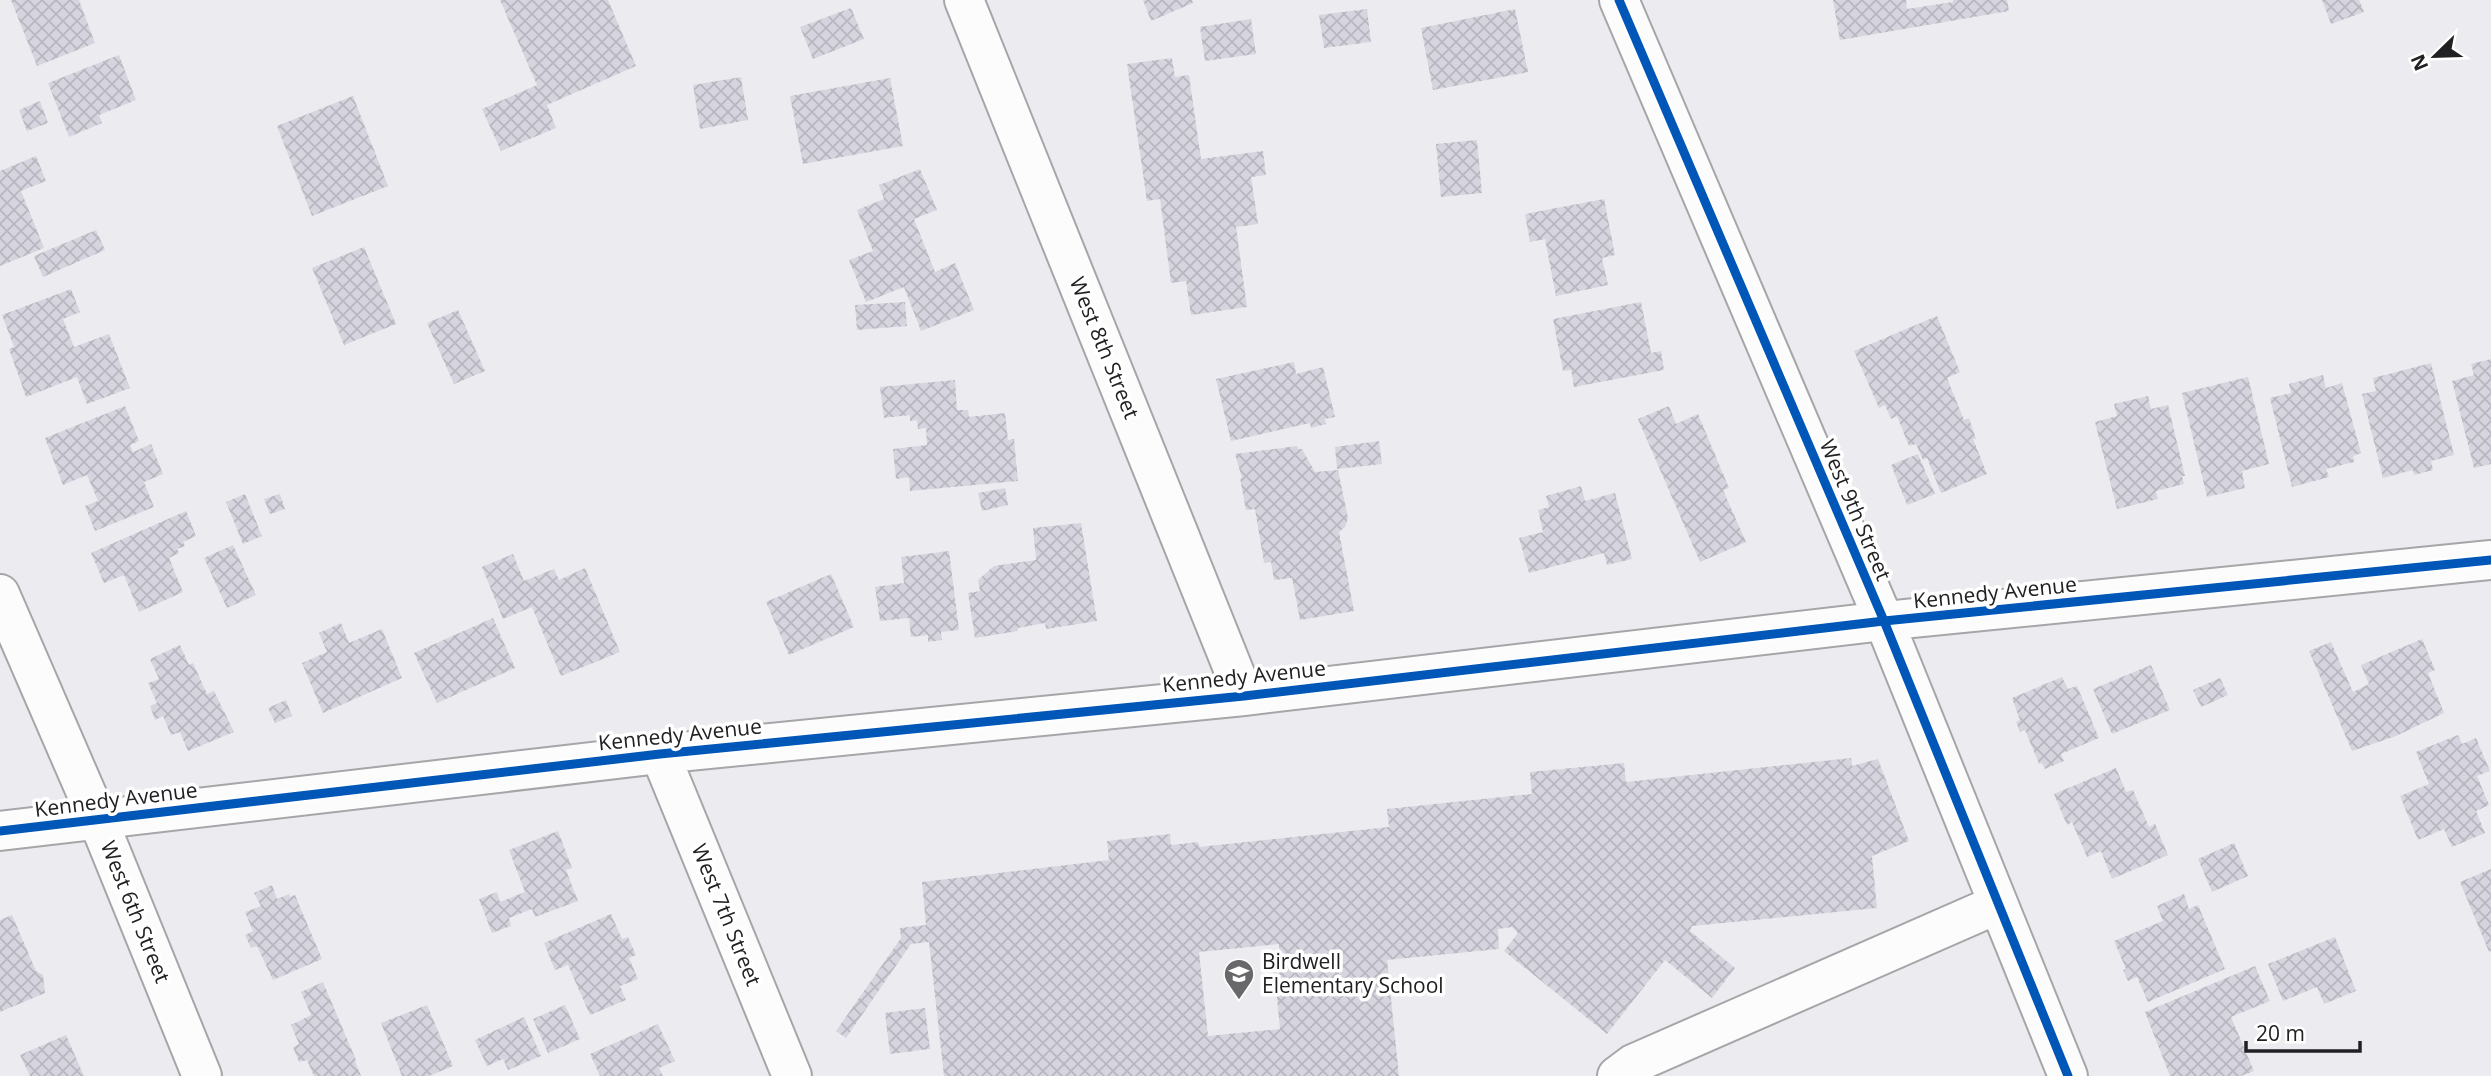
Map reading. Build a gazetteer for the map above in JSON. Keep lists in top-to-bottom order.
{
  "streets": {
    "street": [
      "West 8th Street",
      "West 9th Street",
      "Kennedy Avenue",
      "West 6th Street",
      "West 7th Street"
    ]
  },
  "crossings": [
    ["West 8th Street", "Kennedy Avenue"],
    ["West 9th Street", "Kennedy Avenue"],
    ["Kennedy Avenue", "West 6th Street"],
    ["Kennedy Avenue", "West 7th Street"]
  ],
  "places": {
    "school or university": ["Birdwell Elementary School"]
  },
  "scale_bar": "20 m",
  "north": "bottom left"
}
